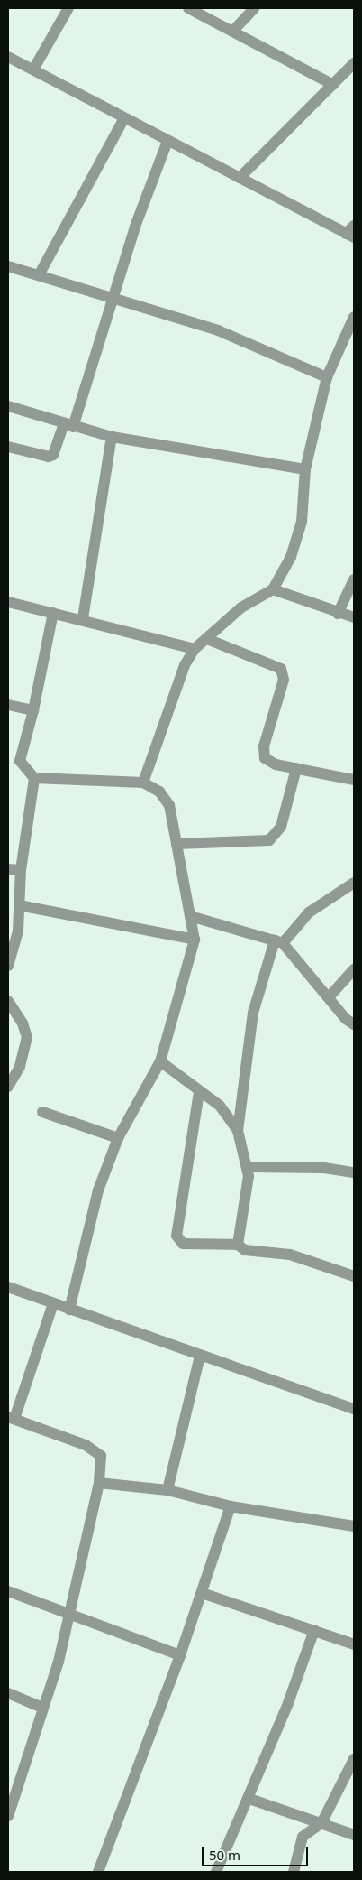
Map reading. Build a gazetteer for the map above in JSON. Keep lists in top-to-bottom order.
{
  "scale_bar": "50 m"
}
